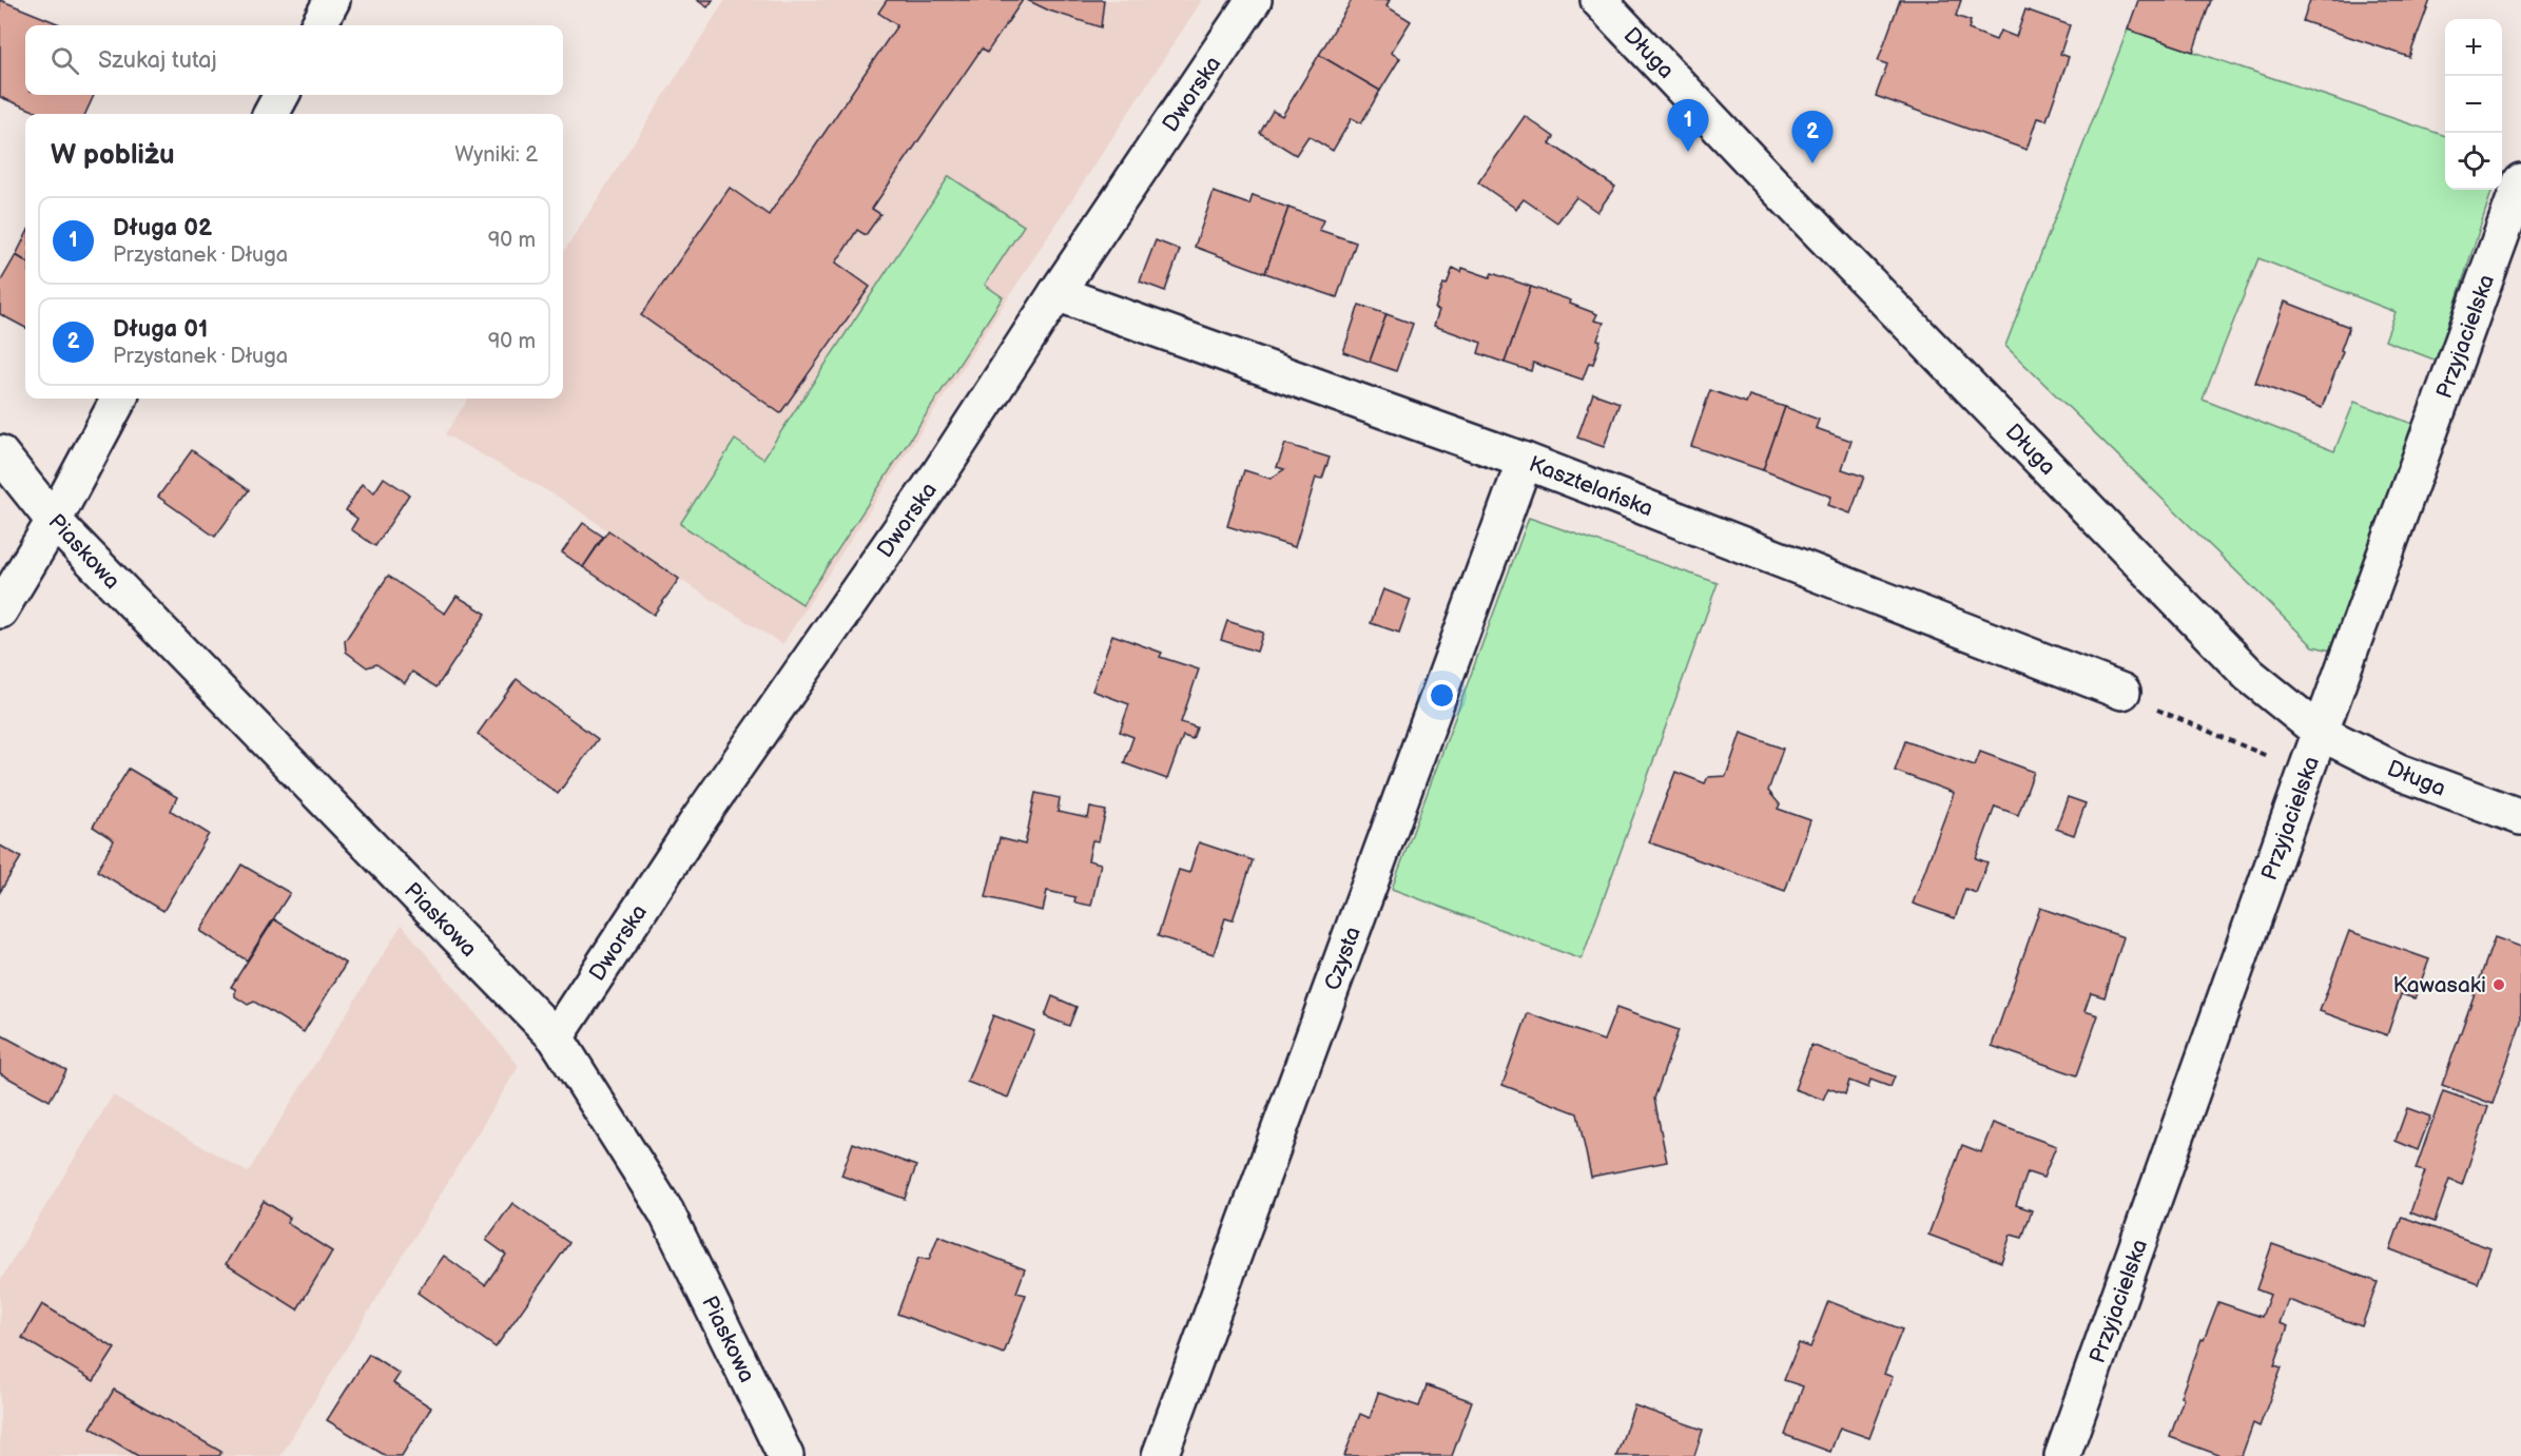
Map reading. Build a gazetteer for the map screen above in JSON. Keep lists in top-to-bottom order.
{
  "streets": {
    "street": [
      "Długa",
      "Dworska",
      "Przyjacielska",
      "Kasztelańska",
      "Piaskowa",
      "Czysta"
    ]
  },
  "crossings": [
    ["Długa", "Przyjacielska"],
    ["Dworska", "Kasztelańska"],
    ["Dworska", "Piaskowa"],
    ["Kasztelańska", "Czysta"]
  ],
  "places": ["Kawasaki"],
  "page": {
    "map_buttons": ["+", "−"],
    "search": "Szukaj tutaj",
    "pins": ["1", "2"],
    "heading": ["W pobliżu", "Wyniki: 2"],
    "list": [
      {
        "mark": "1",
        "name": "Długa 02",
        "note": "Przystanek · Długa",
        "value": "90 m"
      },
      {
        "mark": "2",
        "name": "Długa 01",
        "note": "Przystanek · Długa",
        "value": "90 m"
      }
    ]
  }
}
